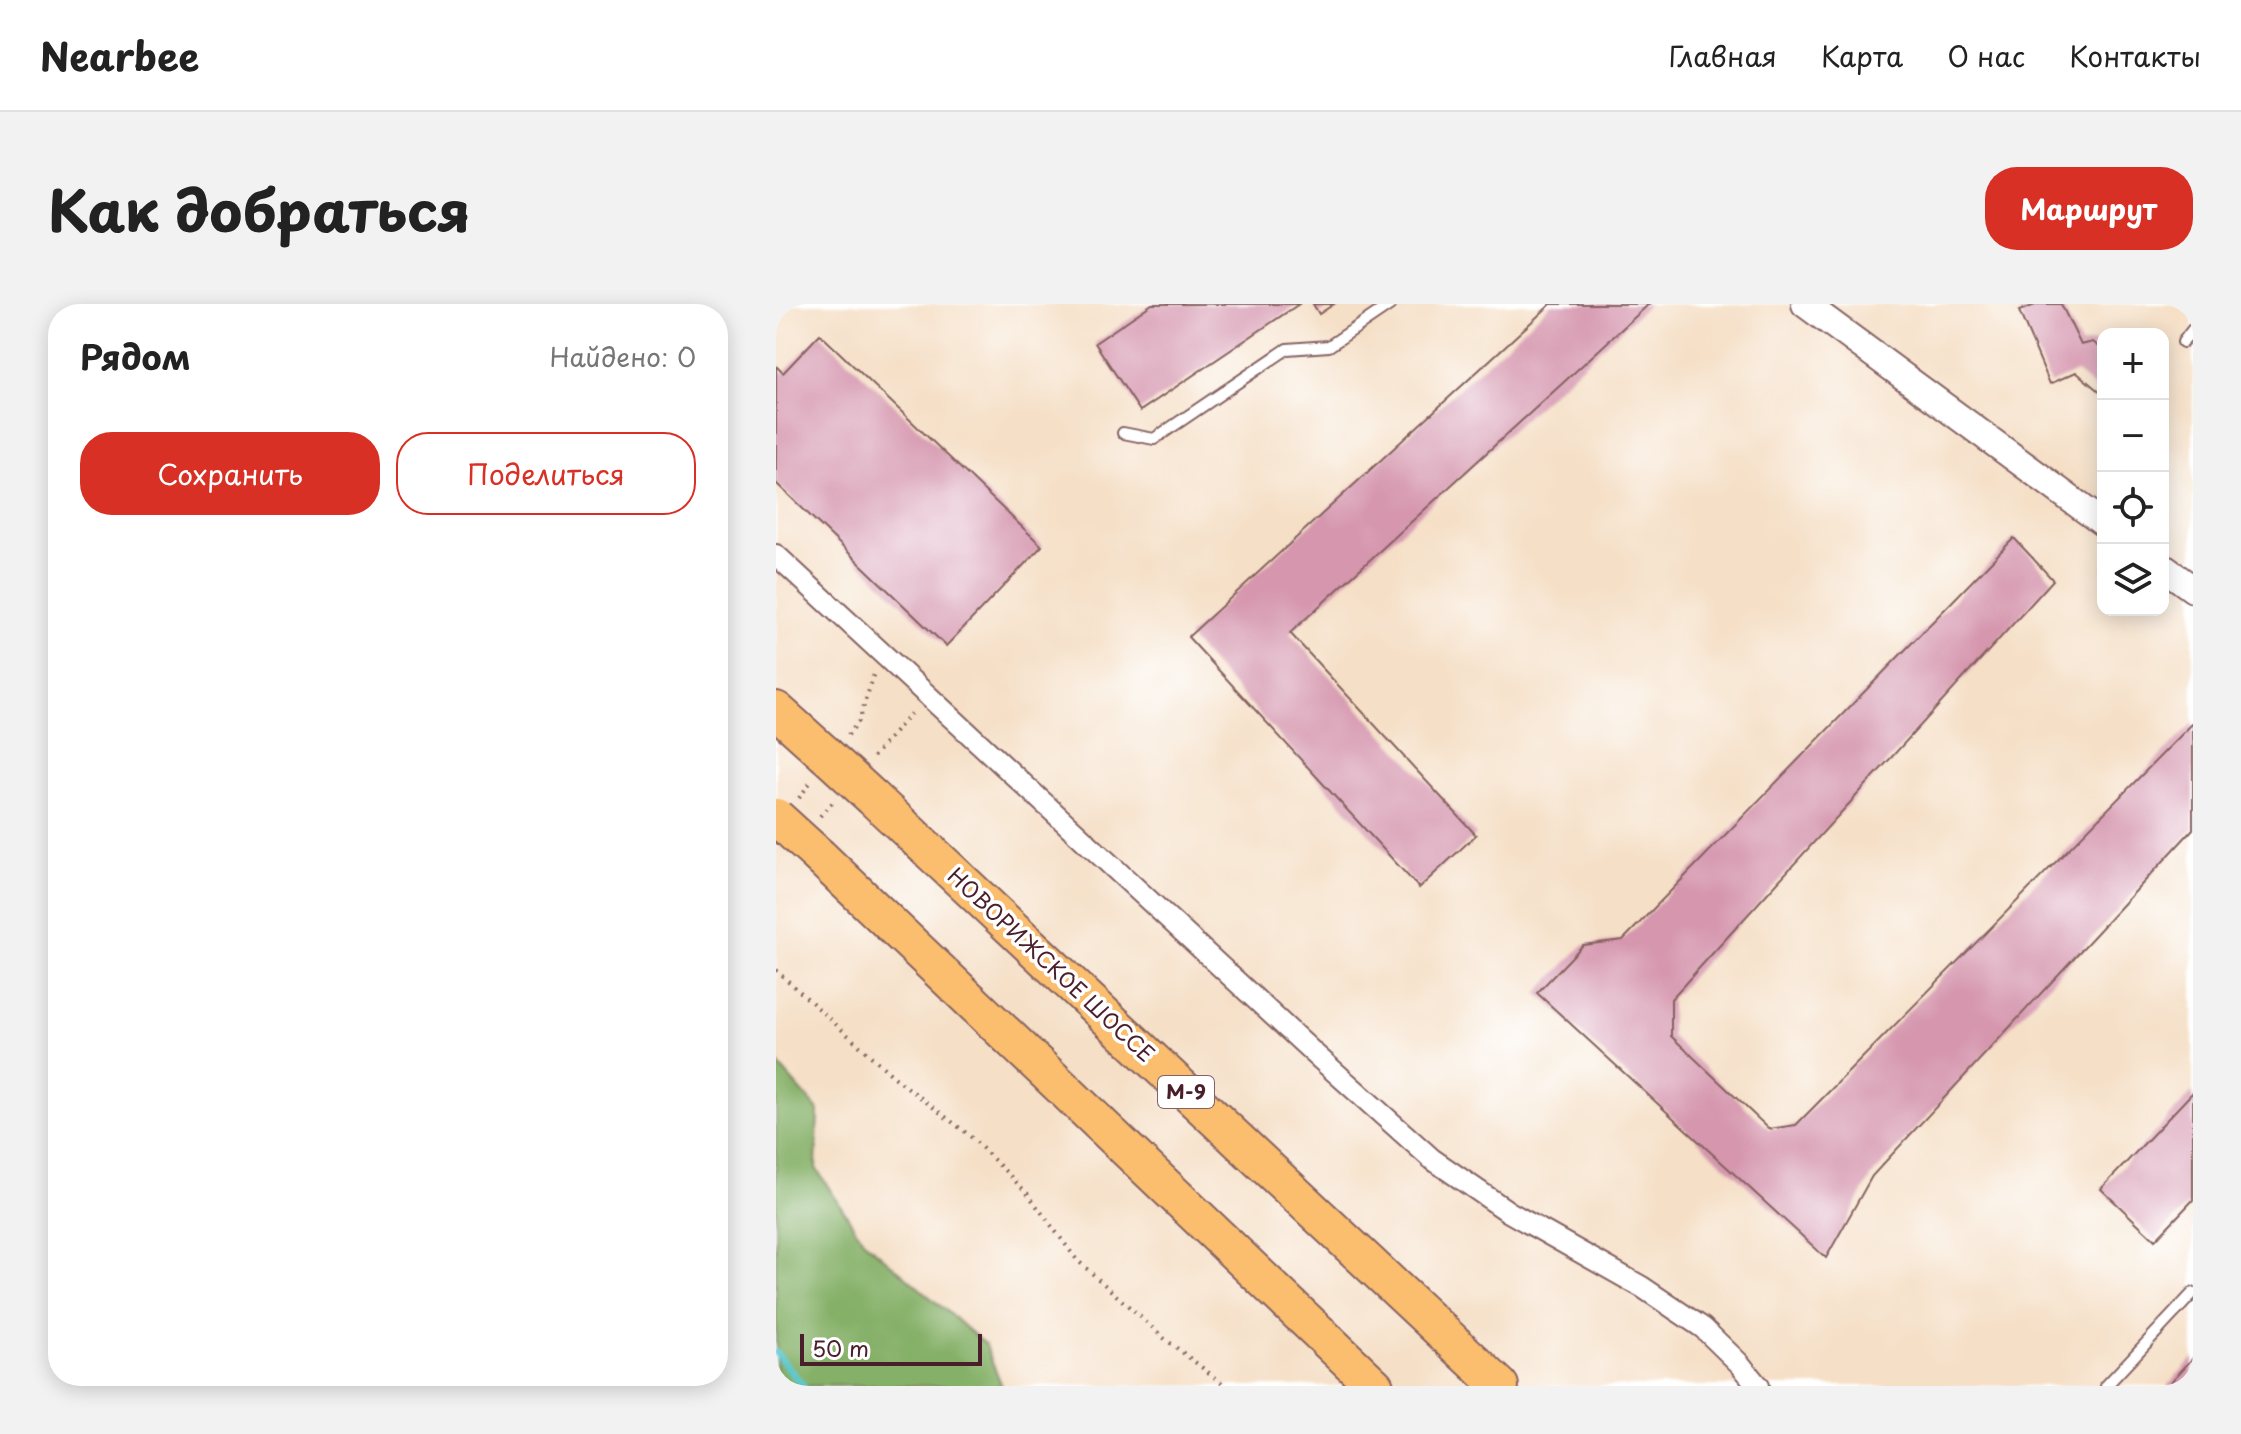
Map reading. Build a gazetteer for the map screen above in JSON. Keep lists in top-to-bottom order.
{
  "streets": {
    "highway": ["НОВОРИЖСКОЕ ШОССЕ", "М-9"]
  },
  "scale_bar": "50 m",
  "page": {
    "header": "Nearbee",
    "nav": [
      "Главная",
      "Карта",
      "О нас",
      "Контакты"
    ],
    "title": "Как добраться",
    "buttons": [
      "Маршрут",
      ["Сохранить", "Поделиться"]
    ],
    "heading": ["Рядом", "Найдено: 0"],
    "map_buttons": ["+", "−"],
    "scale": "50 m"
  }
}
